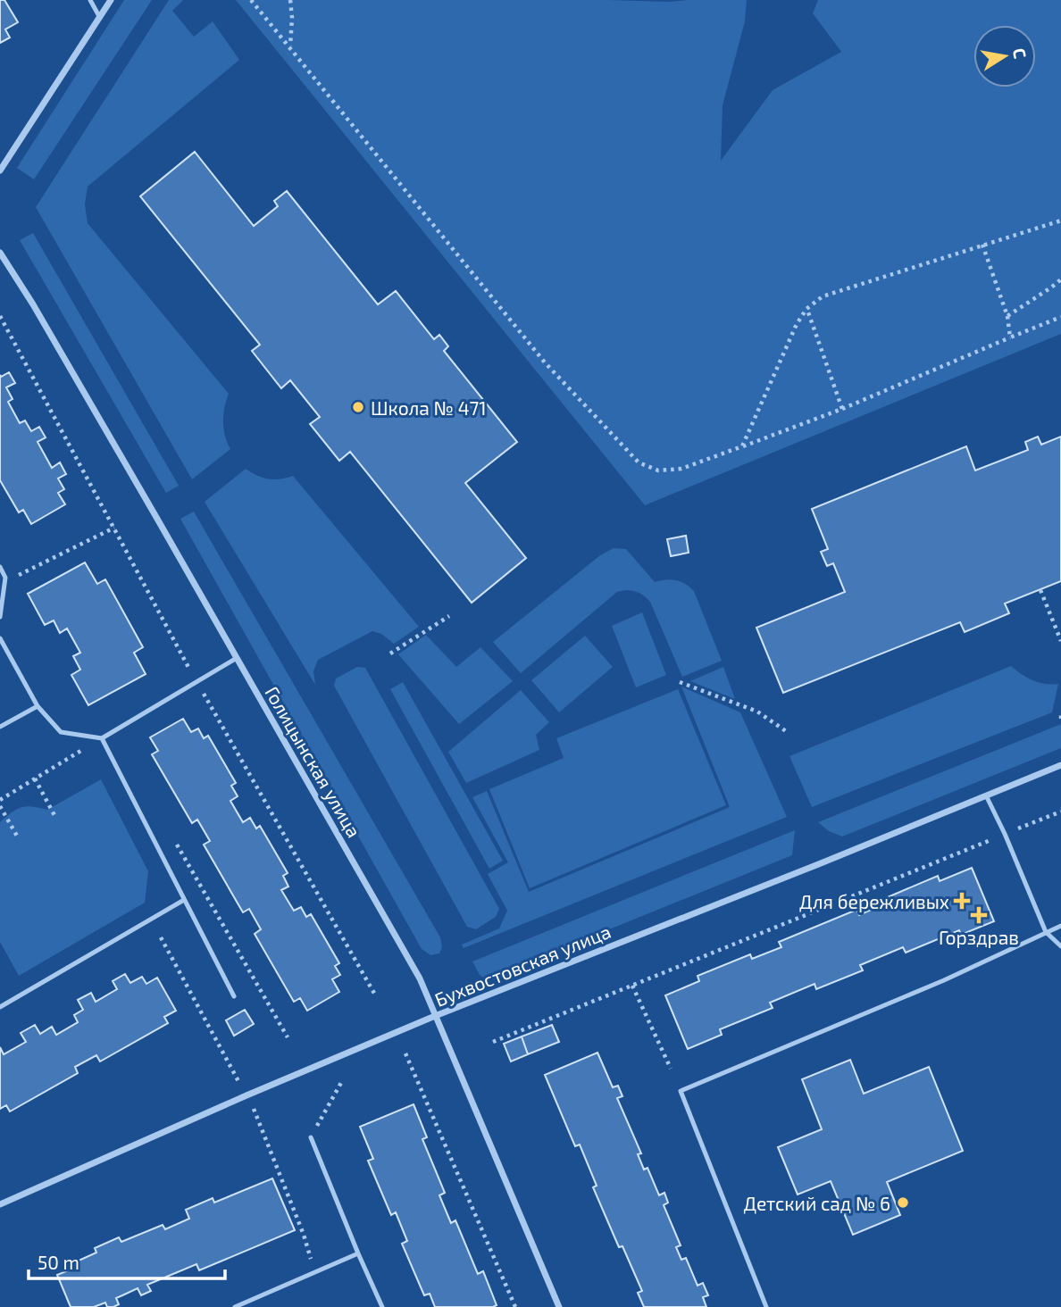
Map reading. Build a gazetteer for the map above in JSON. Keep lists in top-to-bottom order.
{
  "streets": {
    "street": ["Голицынская улица", "Бухвостовская улица"]
  },
  "crossings": [
    ["Голицынская улица", "Бухвостовская улица"]
  ],
  "places": {
    "other": ["Школа № 471", "Детский сад № 6"],
    "health": ["Для бережливых", "Горздрав"]
  },
  "scale_bar": "50 m",
  "north": "right"
}
